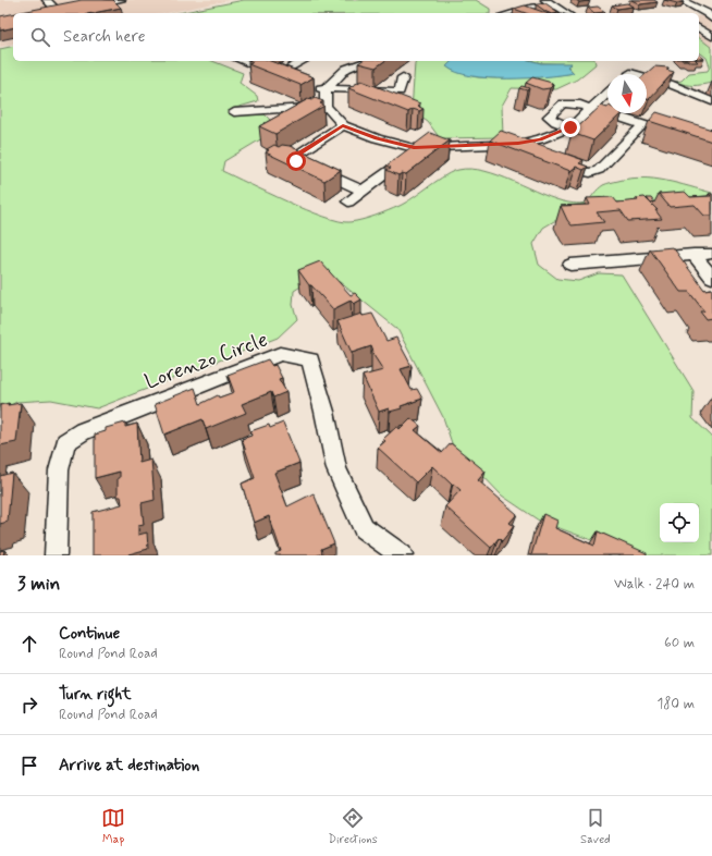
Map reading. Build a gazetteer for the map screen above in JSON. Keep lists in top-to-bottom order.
{
  "streets": {
    "street": ["Lorenzo Circle"]
  },
  "north": "bottom",
  "page": {
    "search": "Search here",
    "heading": ["3 min", "Walk · 240 m"],
    "list": [
      ["Continue", "Round Pond Road", "60 m"],
      ["Turn right", "Round Pond Road", "180 m"],
      "Arrive at destination"
    ],
    "nav": ["Map", "Directions", "Saved"]
  }
}
